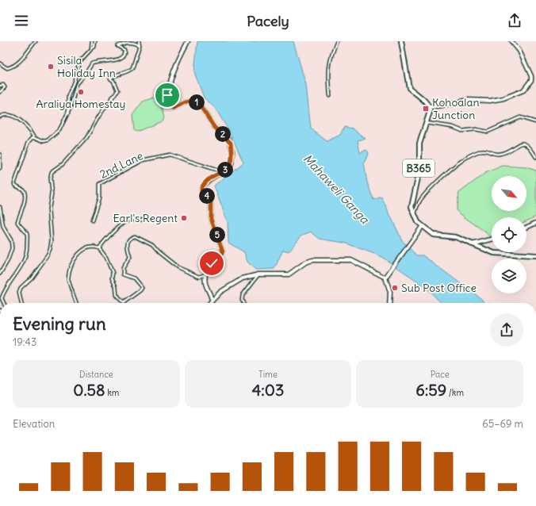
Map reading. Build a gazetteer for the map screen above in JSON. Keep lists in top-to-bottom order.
{
  "streets": {
    "main road": ["B365"],
    "street": ["2nd Lane"]
  },
  "water": ["Mahaweli Ganga"],
  "places": {
    "other": [
      "Sisila Holiday Inn",
      "Araliya Homestay",
      "Earl's Regent",
      "Sub Post Office"
    ],
    "transit": ["Kohoalan Junction"]
  },
  "north": "bottom right",
  "page": {
    "header": "Pacely",
    "pins": [
      "1",
      "2",
      "3",
      "4",
      "5"
    ],
    "heading": ["Evening run", "19:43"],
    "stats": [
      ["Distance", "0.58 km"],
      ["Time", "4:03"],
      ["Pace", "6:59 /km"]
    ],
    "chart": ["Elevation", "65–69 m"]
  }
}
